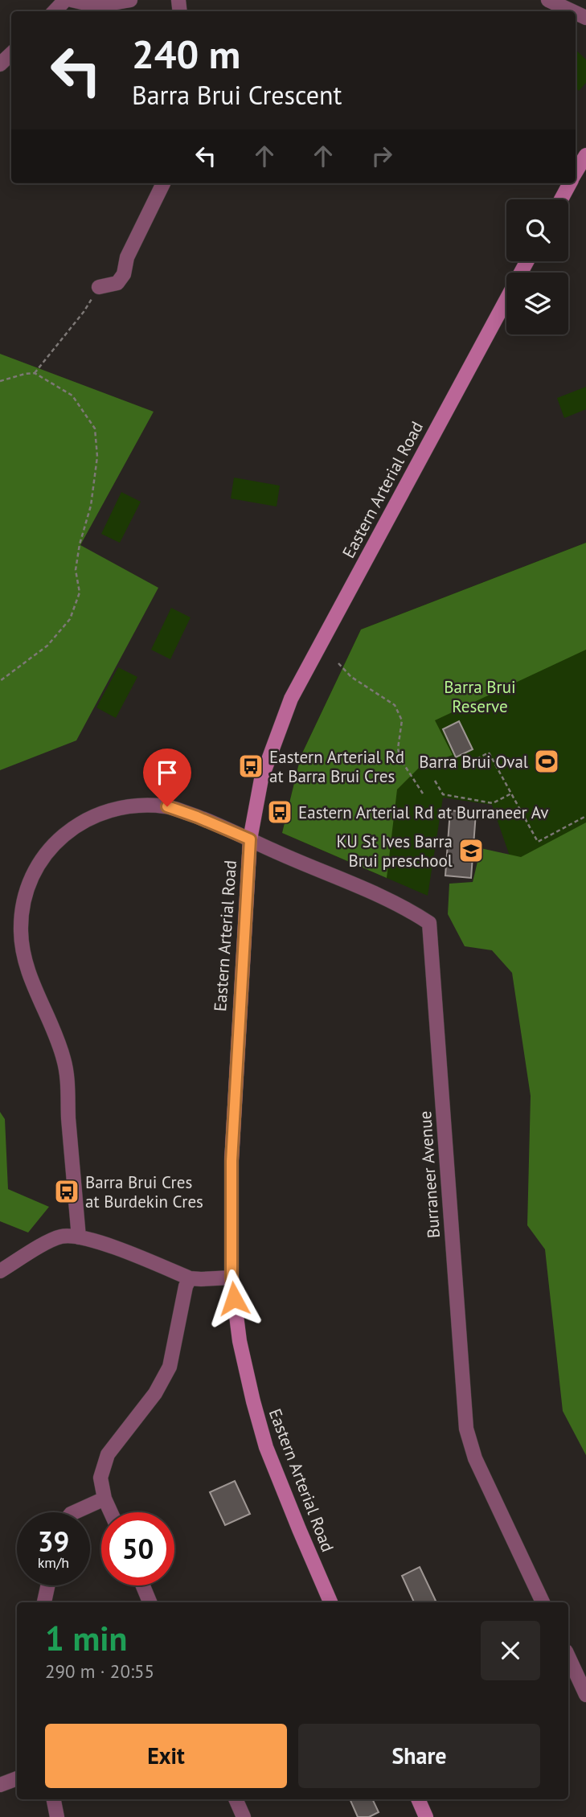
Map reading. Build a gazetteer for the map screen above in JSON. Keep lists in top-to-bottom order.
{
  "streets": {
    "main road": ["Eastern Arterial Road"],
    "street": ["Burraneer Avenue"]
  },
  "crossings": [
    ["Eastern Arterial Road", "Burraneer Avenue"]
  ],
  "parks": ["Barra Brui Reserve"],
  "places": {
    "sports": ["Barra Brui Oval"],
    "bus stop": ["Eastern Arterial Rd at Barra Brui Cres", "Eastern Arterial Rd at Burraneer Av", "Barra Brui Cres at Burdekin Cres"],
    "school or university": ["KU St Ives Barra Brui preschool"]
  },
  "page": {
    "turn": ["240 m", "Barra Brui Crescent"],
    "speed": "39 km/h",
    "limit": "50",
    "heading": ["1 min", "290 m · 20:55"],
    "buttons": ["Exit", "Share"]
  }
}
